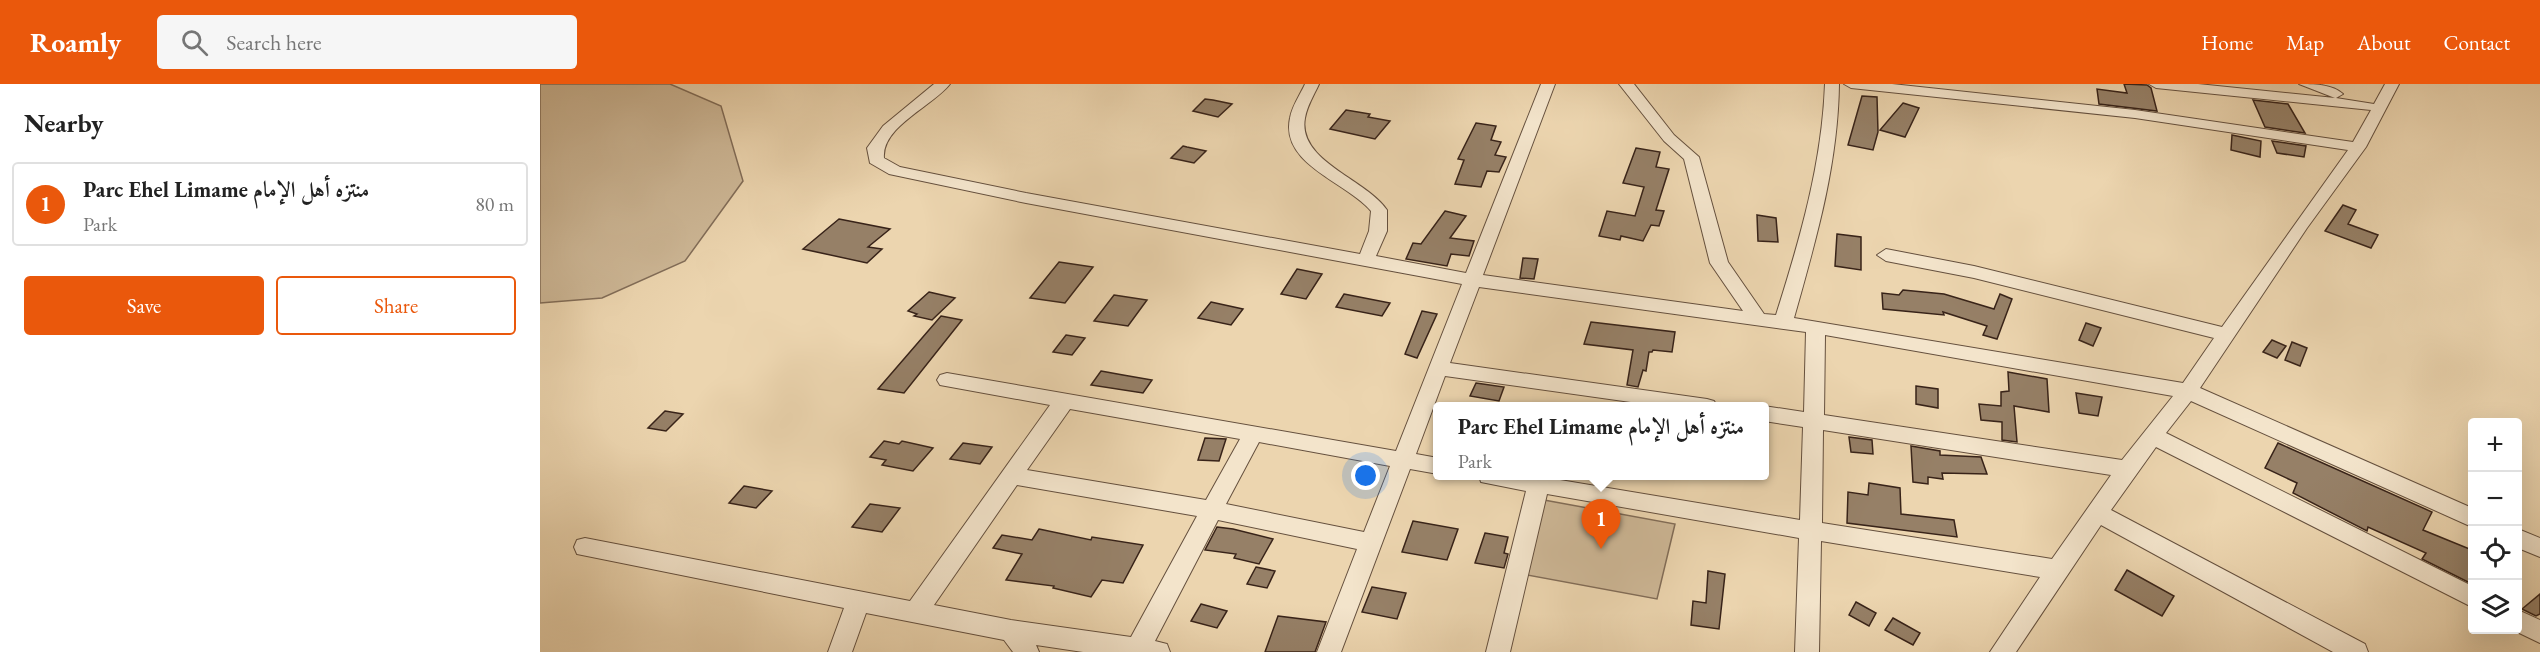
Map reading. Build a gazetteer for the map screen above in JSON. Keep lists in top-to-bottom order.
{
  "page": {
    "header": "Roamly",
    "search": "Search here",
    "nav": [
      "Home",
      "Map",
      "About",
      "Contact"
    ],
    "heading": "Nearby",
    "list": [
      {
        "mark": "1",
        "name": "Parc Ehel Limame منتزه أهل الإمام",
        "note": "Park",
        "value": "80 m"
      }
    ],
    "buttons": ["Save", "Share"],
    "popup": ["Parc Ehel Limame منتزه أهل الإمام", "Park"],
    "map_buttons": ["+", "−"],
    "pins": "1"
  }
}
